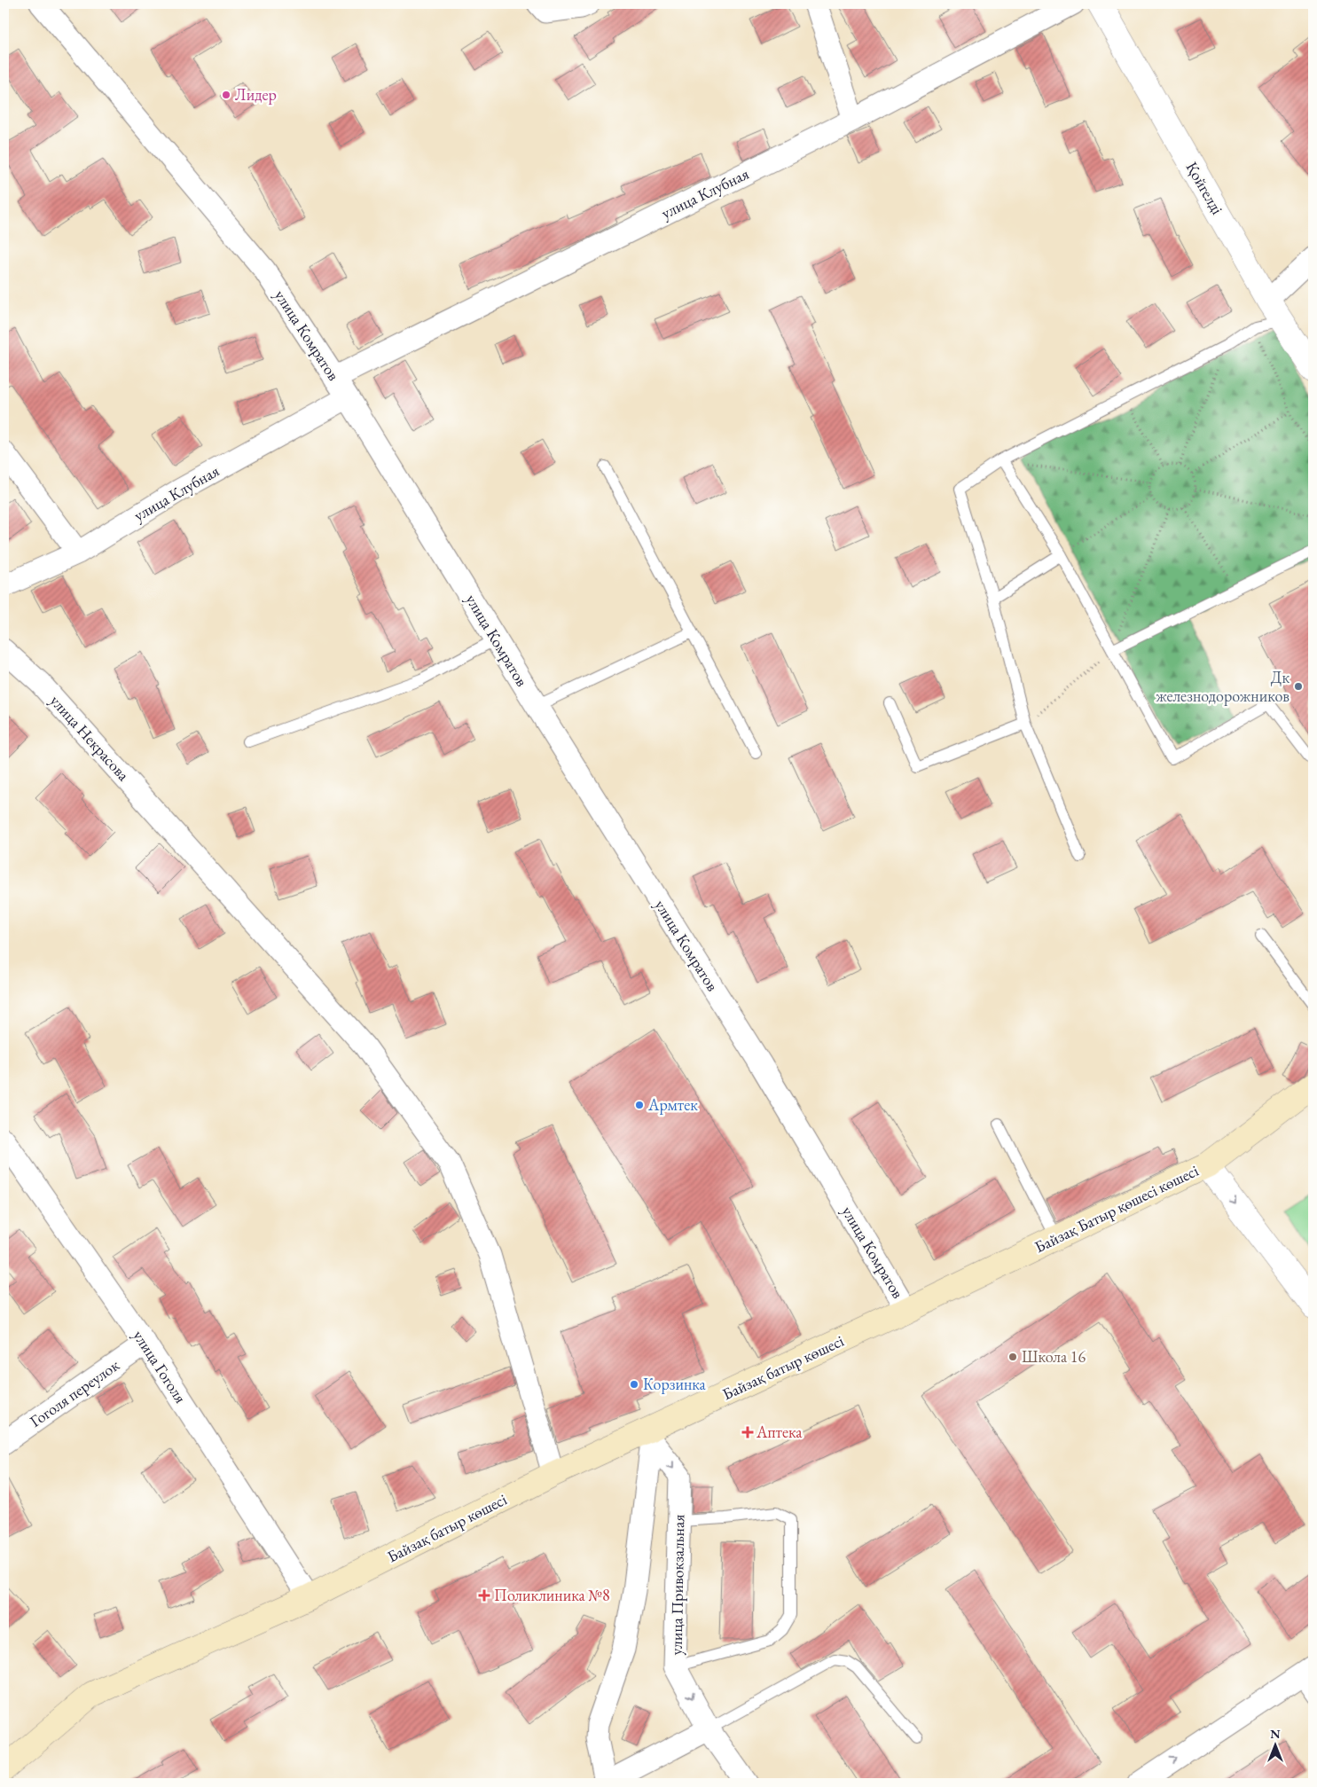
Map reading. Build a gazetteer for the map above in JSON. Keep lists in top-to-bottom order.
{
  "streets": {
    "main road": ["Байзақ Батыр қөшесі көшесі", "Байзақ батыр көшесі"],
    "street": [
      "Қойгелді",
      "улица Клубная",
      "улица Комратов",
      "улица Некрасова",
      "улица Гоголя",
      "Гоголя переулок",
      "улица Привокзальная"
    ]
  },
  "crossings": [
    ["улица Клубная", "улица Комратов"],
    ["улица Комратов", "Байзақ Батыр қөшесі көшесі"],
    ["улица Комратов", "Байзақ батыр көшесі"],
    ["улица Некрасова", "Байзақ батыр көшесі"],
    ["Байзақ Батыр қөшесі көшесі", "Байзақ батыр көшесі"],
    ["улица Гоголя", "Байзақ батыр көшесі"],
    ["улица Гоголя", "Гоголя переулок"],
    ["Байзақ батыр көшесі", "улица Привокзальная"]
  ],
  "one_way": ["улица Привокзальная"],
  "places": {
    "other": [
      "Лидер",
      "Дк железнодорожников",
      "Армтек",
      "Школа 16",
      "Корзинка"
    ],
    "health": ["Аптека", "Поликлиника №8"]
  },
  "north": "top"
}
